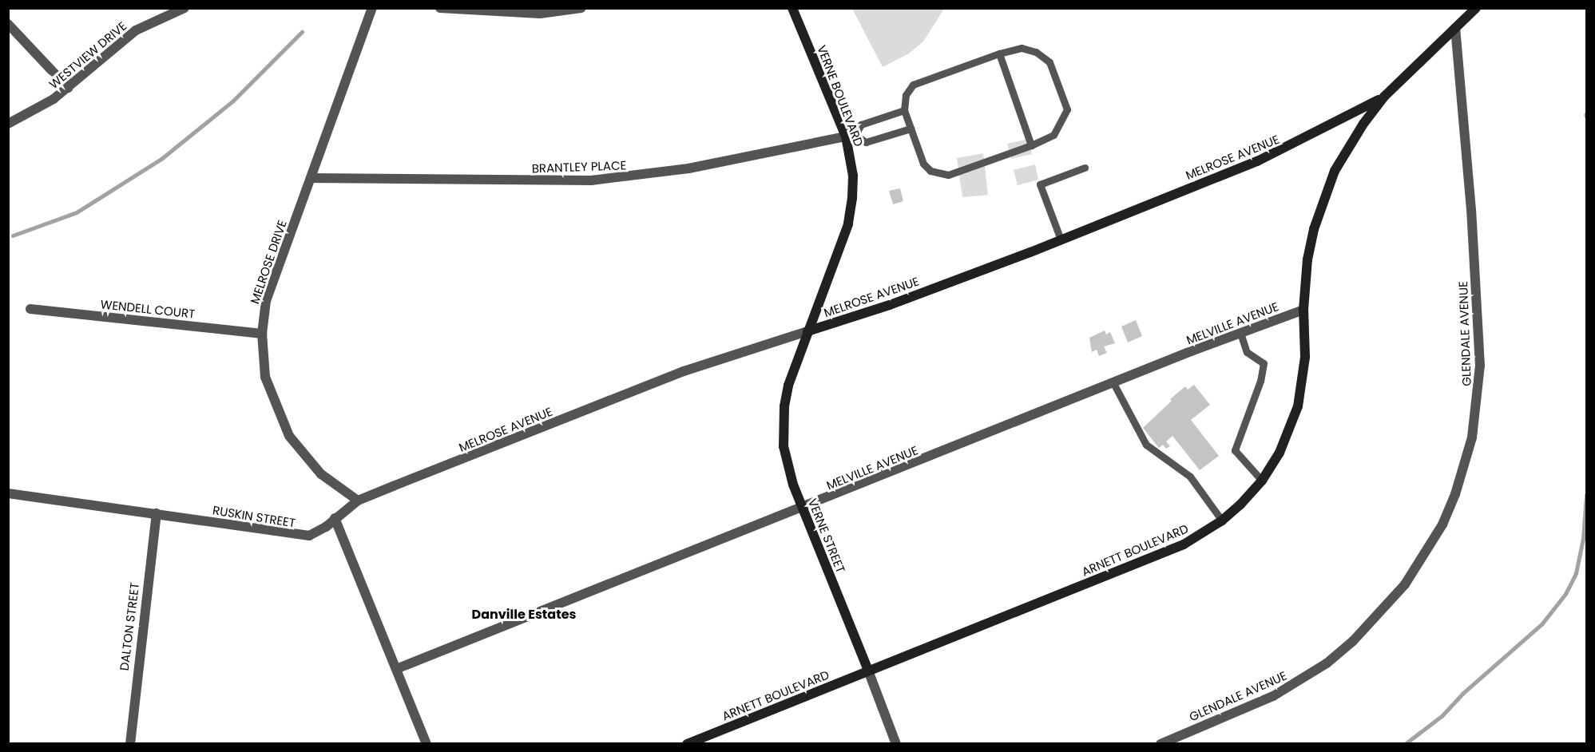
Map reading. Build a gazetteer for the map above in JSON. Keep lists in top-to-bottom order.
{
  "streets": {
    "street": [
      "WESTVIEW DRIVE",
      "VERNE BOULEVARD",
      "MELROSE AVENUE",
      "BRANTLEY PLACE",
      "MELROSE DRIVE",
      "WENDELL COURT",
      "MELVILLE AVENUE",
      "GLENDALE AVENUE",
      "RUSKIN STREET",
      "VERNE STREET",
      "ARNETT BOULEVARD",
      "DALTON STREET"
    ]
  },
  "crossings": [
    ["VERNE BOULEVARD", "MELROSE AVENUE"],
    ["VERNE BOULEVARD", "BRANTLEY PLACE"],
    ["VERNE BOULEVARD", "VERNE STREET"],
    ["MELROSE AVENUE", "MELROSE DRIVE"],
    ["MELROSE AVENUE", "VERNE STREET"],
    ["MELROSE AVENUE", "ARNETT BOULEVARD"],
    ["BRANTLEY PLACE", "MELROSE DRIVE"],
    ["MELROSE DRIVE", "WENDELL COURT"],
    ["MELVILLE AVENUE", "VERNE STREET"],
    ["MELVILLE AVENUE", "ARNETT BOULEVARD"],
    ["GLENDALE AVENUE", "ARNETT BOULEVARD"],
    ["RUSKIN STREET", "DALTON STREET"],
    ["VERNE STREET", "ARNETT BOULEVARD"]
  ],
  "districts": ["Danville Estates"]
}
